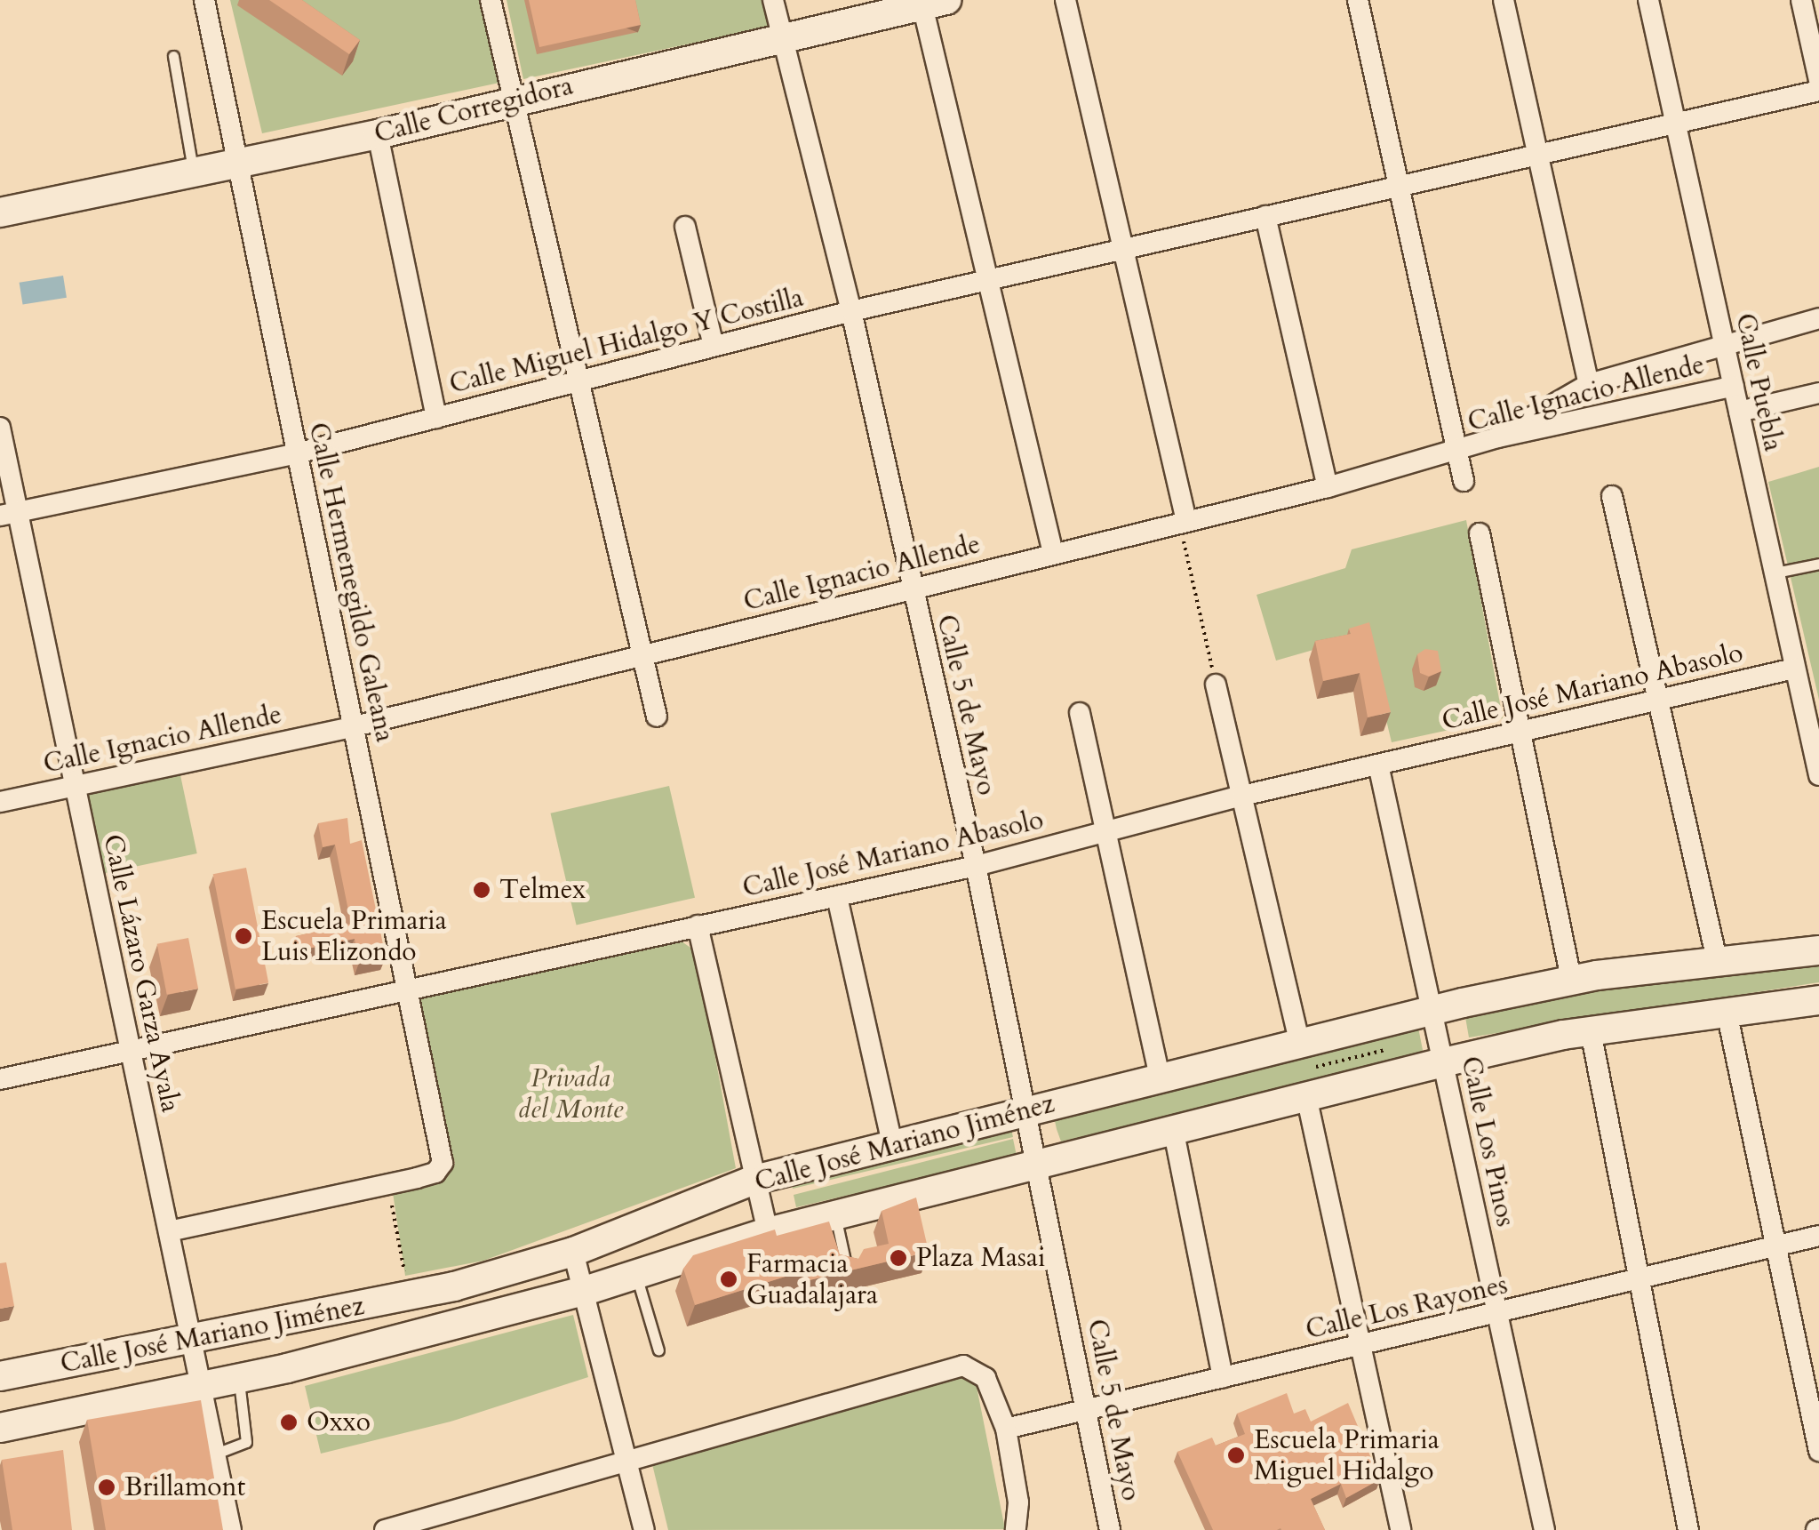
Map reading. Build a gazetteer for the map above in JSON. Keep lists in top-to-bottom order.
{
  "streets": {
    "street": [
      "Calle Corregidora",
      "Calle Miguel Hidalgo Y Costilla",
      "Calle Puebla",
      "Calle Ignacio Allende",
      "Calle Hermenegildo Galeana",
      "Calle José Mariano Abasolo",
      "Calle 5 de Mayo",
      "Calle Lázaro Garza Ayala",
      "Calle Los Pinos",
      "Calle José Mariano Jiménez",
      "Calle Los Rayones"
    ]
  },
  "crossings": [
    ["Calle Corregidora", "Calle Hermenegildo Galeana"],
    ["Calle Corregidora", "Calle 5 de Mayo"],
    ["Calle Miguel Hidalgo Y Costilla", "Calle Puebla"],
    ["Calle Miguel Hidalgo Y Costilla", "Calle Hermenegildo Galeana"],
    ["Calle Miguel Hidalgo Y Costilla", "Calle 5 de Mayo"],
    ["Calle Miguel Hidalgo Y Costilla", "Calle Lázaro Garza Ayala"],
    ["Calle Puebla", "Calle Ignacio Allende"],
    ["Calle Puebla", "Calle José Mariano Abasolo"],
    ["Calle Ignacio Allende", "Calle Hermenegildo Galeana"],
    ["Calle Ignacio Allende", "Calle 5 de Mayo"],
    ["Calle Ignacio Allende", "Calle Lázaro Garza Ayala"],
    ["Calle Hermenegildo Galeana", "Calle José Mariano Abasolo"],
    ["Calle José Mariano Abasolo", "Calle 5 de Mayo"],
    ["Calle José Mariano Abasolo", "Calle Lázaro Garza Ayala"],
    ["Calle José Mariano Abasolo", "Calle Los Pinos"],
    ["Calle 5 de Mayo", "Calle José Mariano Jiménez"],
    ["Calle 5 de Mayo", "Calle Los Rayones"],
    ["Calle Lázaro Garza Ayala", "Calle José Mariano Jiménez"],
    ["Calle Los Pinos", "Calle José Mariano Jiménez"],
    ["Calle Los Pinos", "Calle Los Rayones"]
  ],
  "parks": ["Privada del Monte"],
  "places": [
    "Telmex",
    "Escuela Primaria Luis Elizondo",
    "Plaza Masai",
    "Farmacia Guadalajara",
    "Oxxo",
    "Escuela Primaria Miguel Hidalgo",
    "Brillamont"
  ]
}
